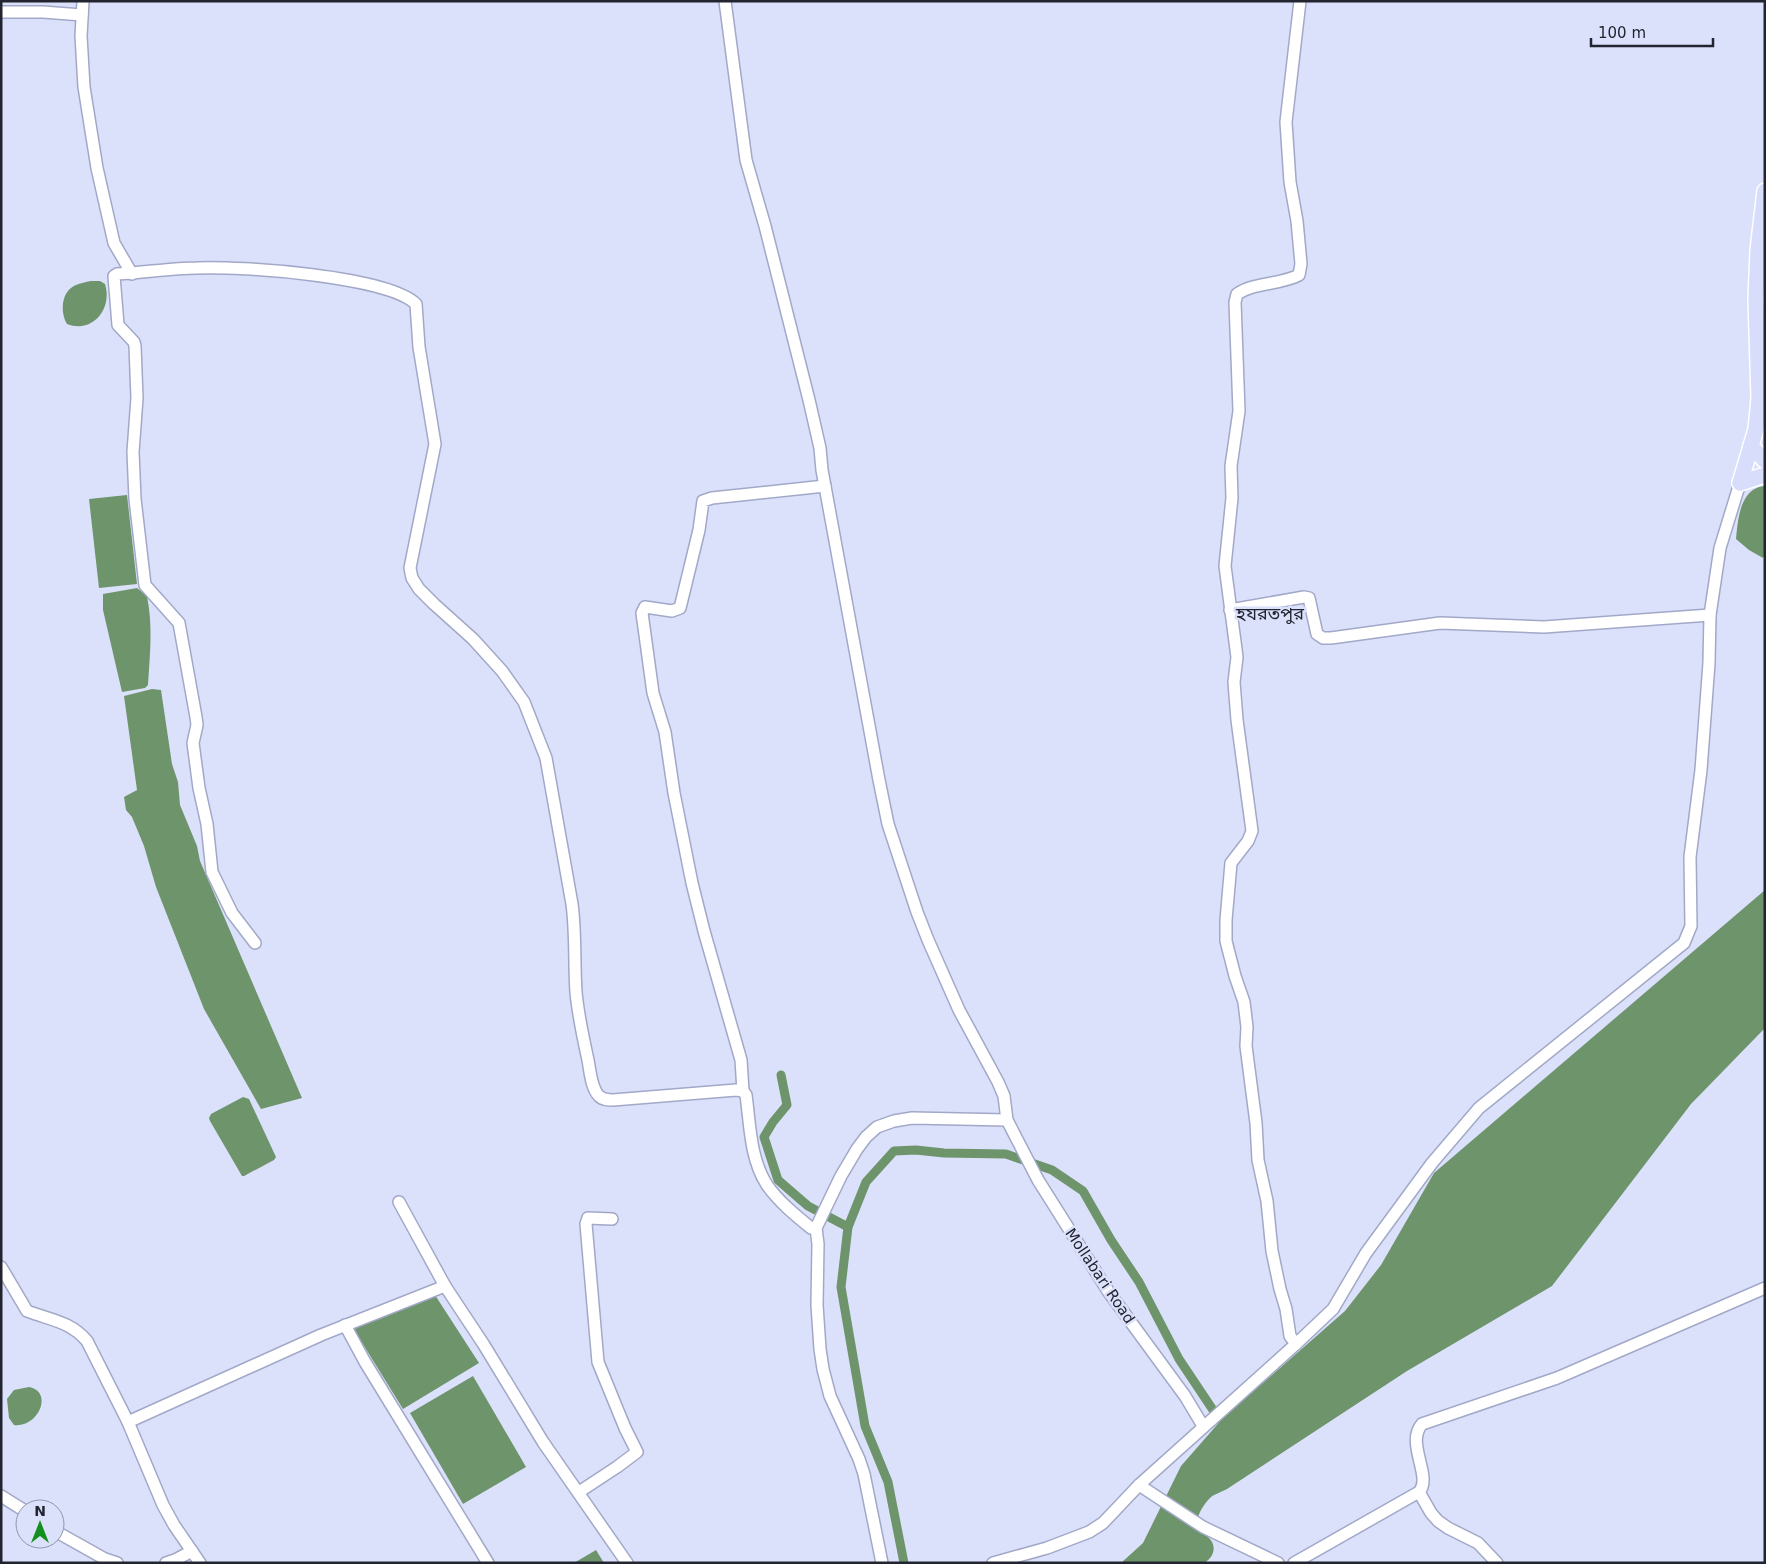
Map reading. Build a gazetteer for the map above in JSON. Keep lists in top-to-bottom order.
{
  "streets": {
    "street": ["Mollabari Road"]
  },
  "districts": ["হযরতপুর"],
  "scale_bar": "100 m",
  "north": "top"
}
